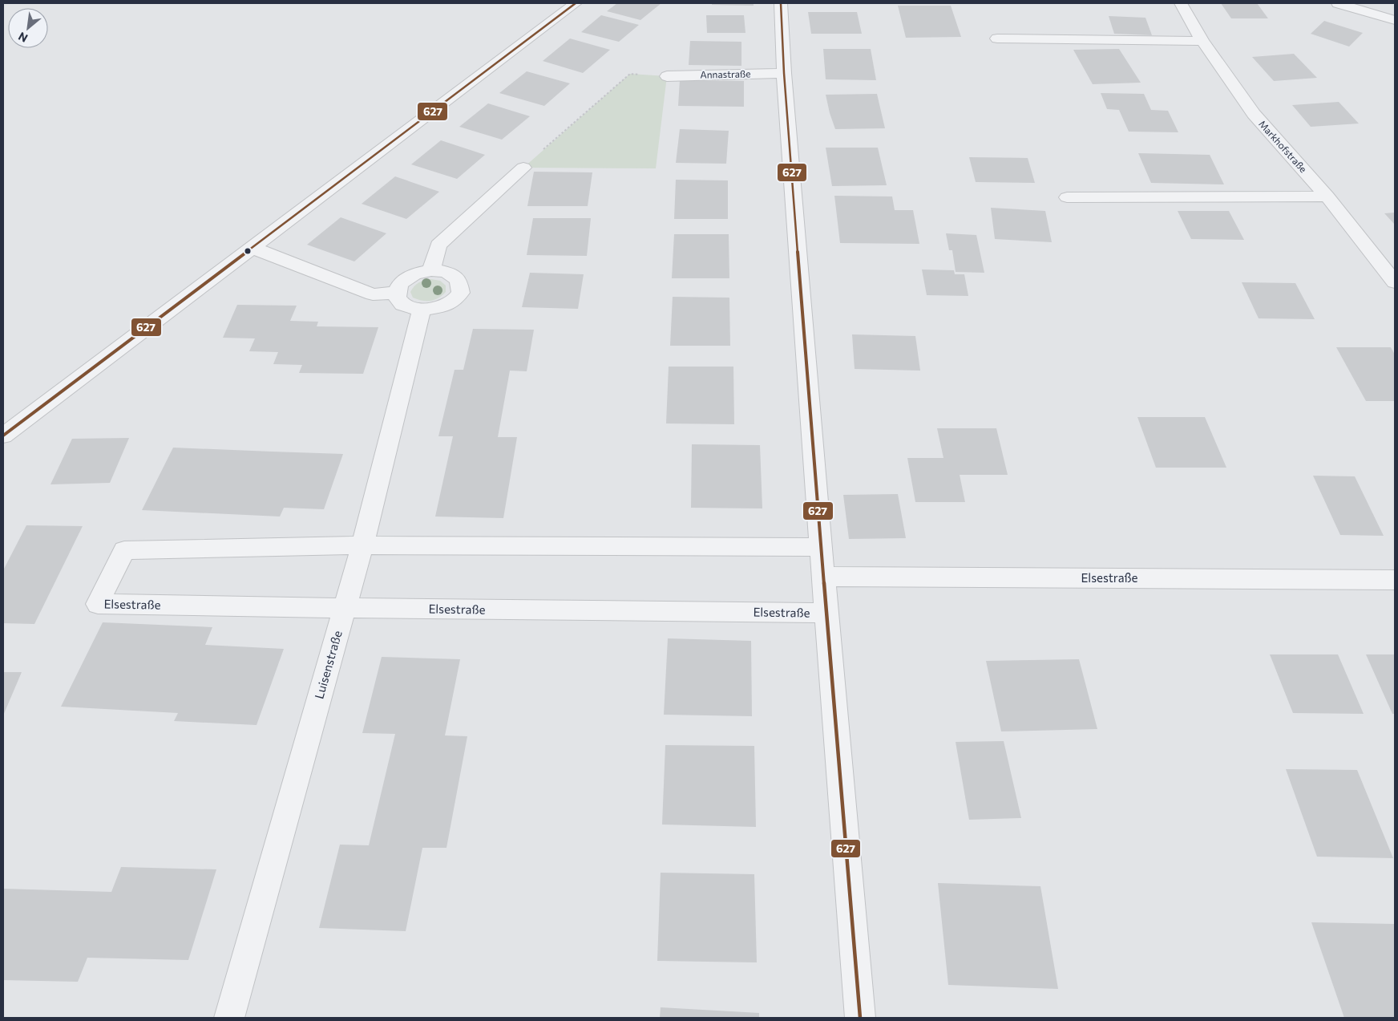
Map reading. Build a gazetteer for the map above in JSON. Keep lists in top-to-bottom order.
{
  "streets": {
    "street": [
      "Annastraße",
      "Markhofstraße",
      "Elsestraße",
      "Luisenstraße"
    ]
  },
  "crossings": [
    ["Elsestraße", "Luisenstraße"]
  ],
  "lines": ["transit line 627"],
  "north": "bottom left"
}
